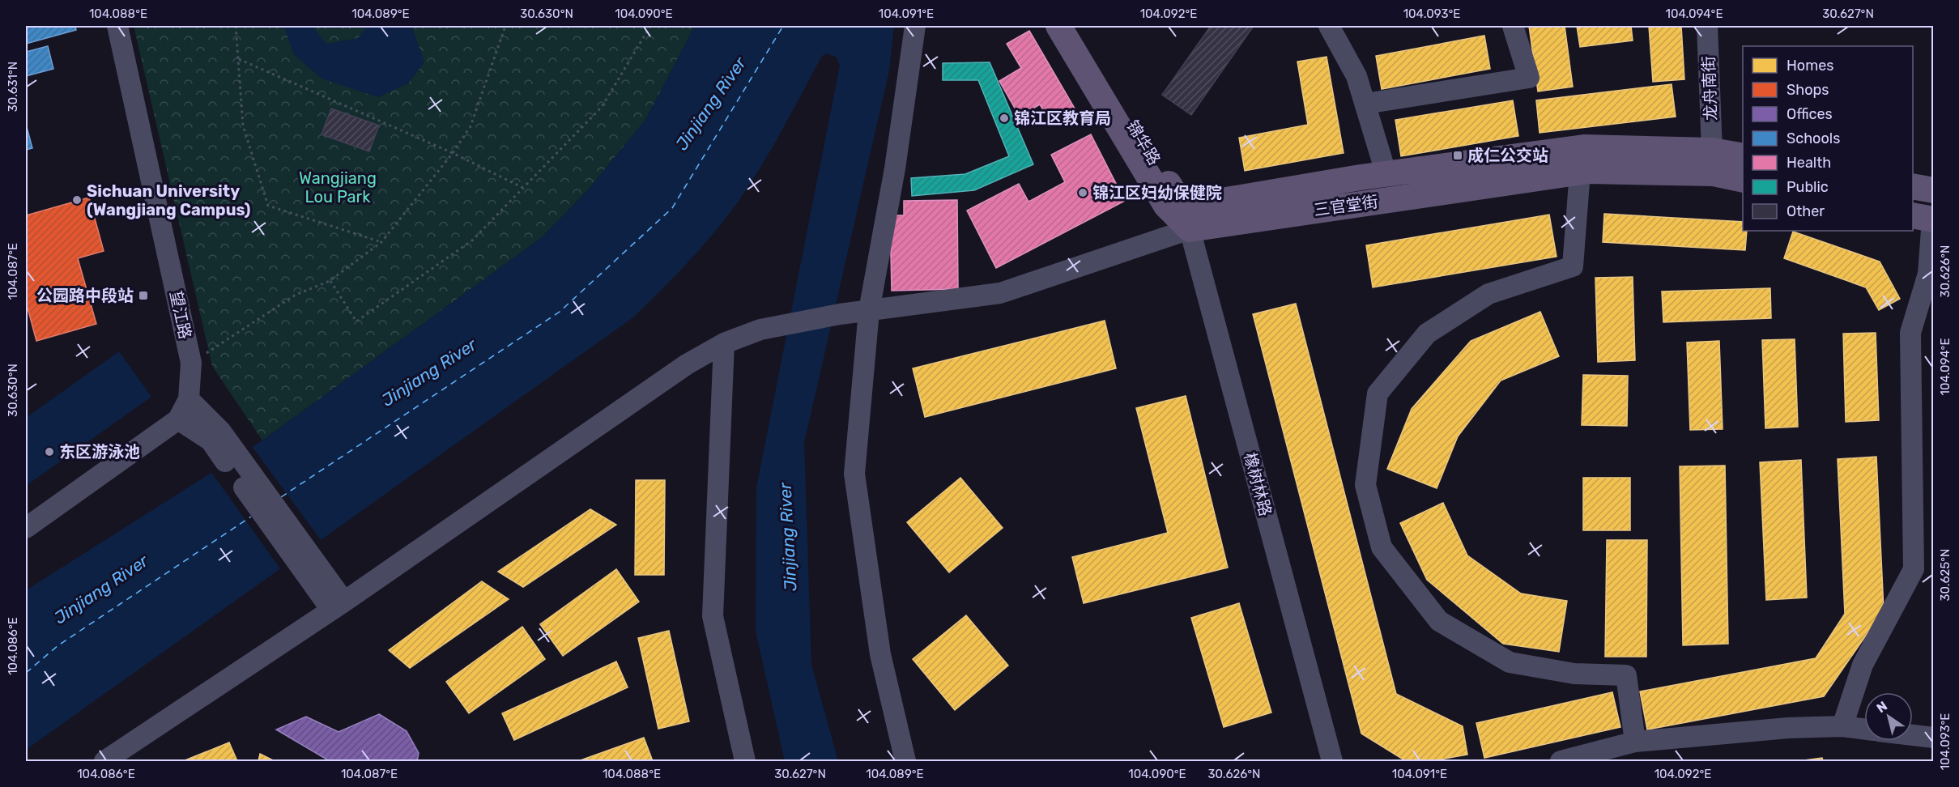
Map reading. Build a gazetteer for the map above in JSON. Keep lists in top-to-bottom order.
{
  "streets": {
    "main road": ["锦华路", "三官堂街"],
    "street": ["龙舟南街", "望江路", "橡树林路"]
  },
  "crossings": [
    ["龙舟南街", "三官堂街"],
    ["锦华路", "三官堂街"],
    ["锦华路", "橡树林路"],
    ["三官堂街", "橡树林路"]
  ],
  "water": ["Jinjiang River"],
  "parks": ["Wangjiang Lou Park"],
  "places": {
    "other": [
      "锦江区教育局",
      "锦江区妇幼保健院",
      "Sichuan University (Wangjiang Campus)",
      "东区游泳池"
    ],
    "transit": ["成仁公交站", "公园路中段站"]
  },
  "legend": [
    "Homes",
    "Shops",
    "Offices",
    "Schools",
    "Health",
    "Public",
    "Other"
  ],
  "north": "top left",
  "coordinates": [
    "104.088°E",
    "104.089°E",
    "30.630°N",
    "104.090°E",
    "104.091°E",
    "104.092°E",
    "104.093°E",
    "104.094°E",
    "30.627°N",
    "30.631°N",
    "104.087°E",
    "30.626°N",
    "30.625°N",
    "104.086°E"
  ]
}
